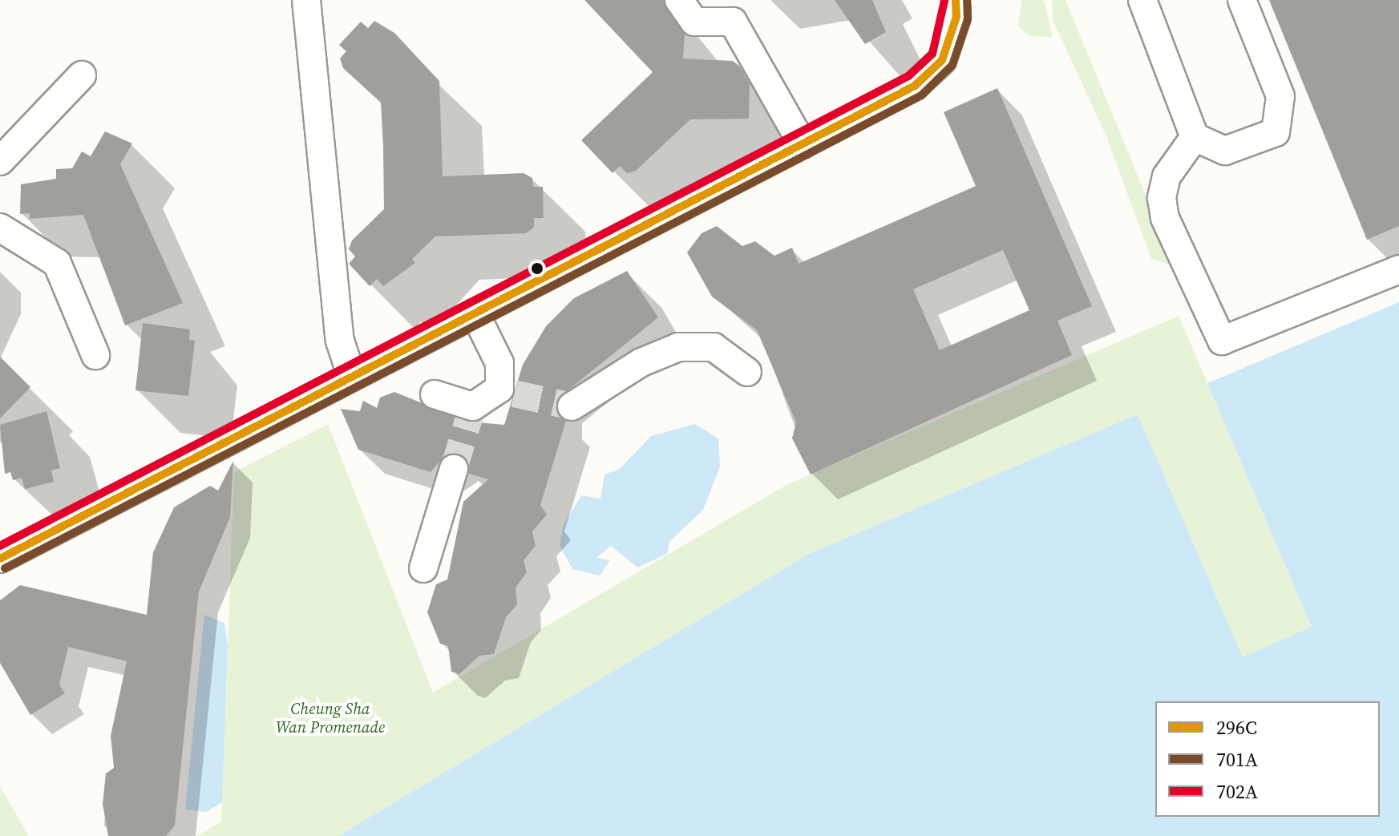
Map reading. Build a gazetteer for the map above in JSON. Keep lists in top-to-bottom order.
{
  "parks": ["Cheung Sha Wan Promenade"],
  "lines": ["transit line 296C", "transit line 701A", "transit line 702A"],
  "legend": ["296C", "701A", "702A"]
}
